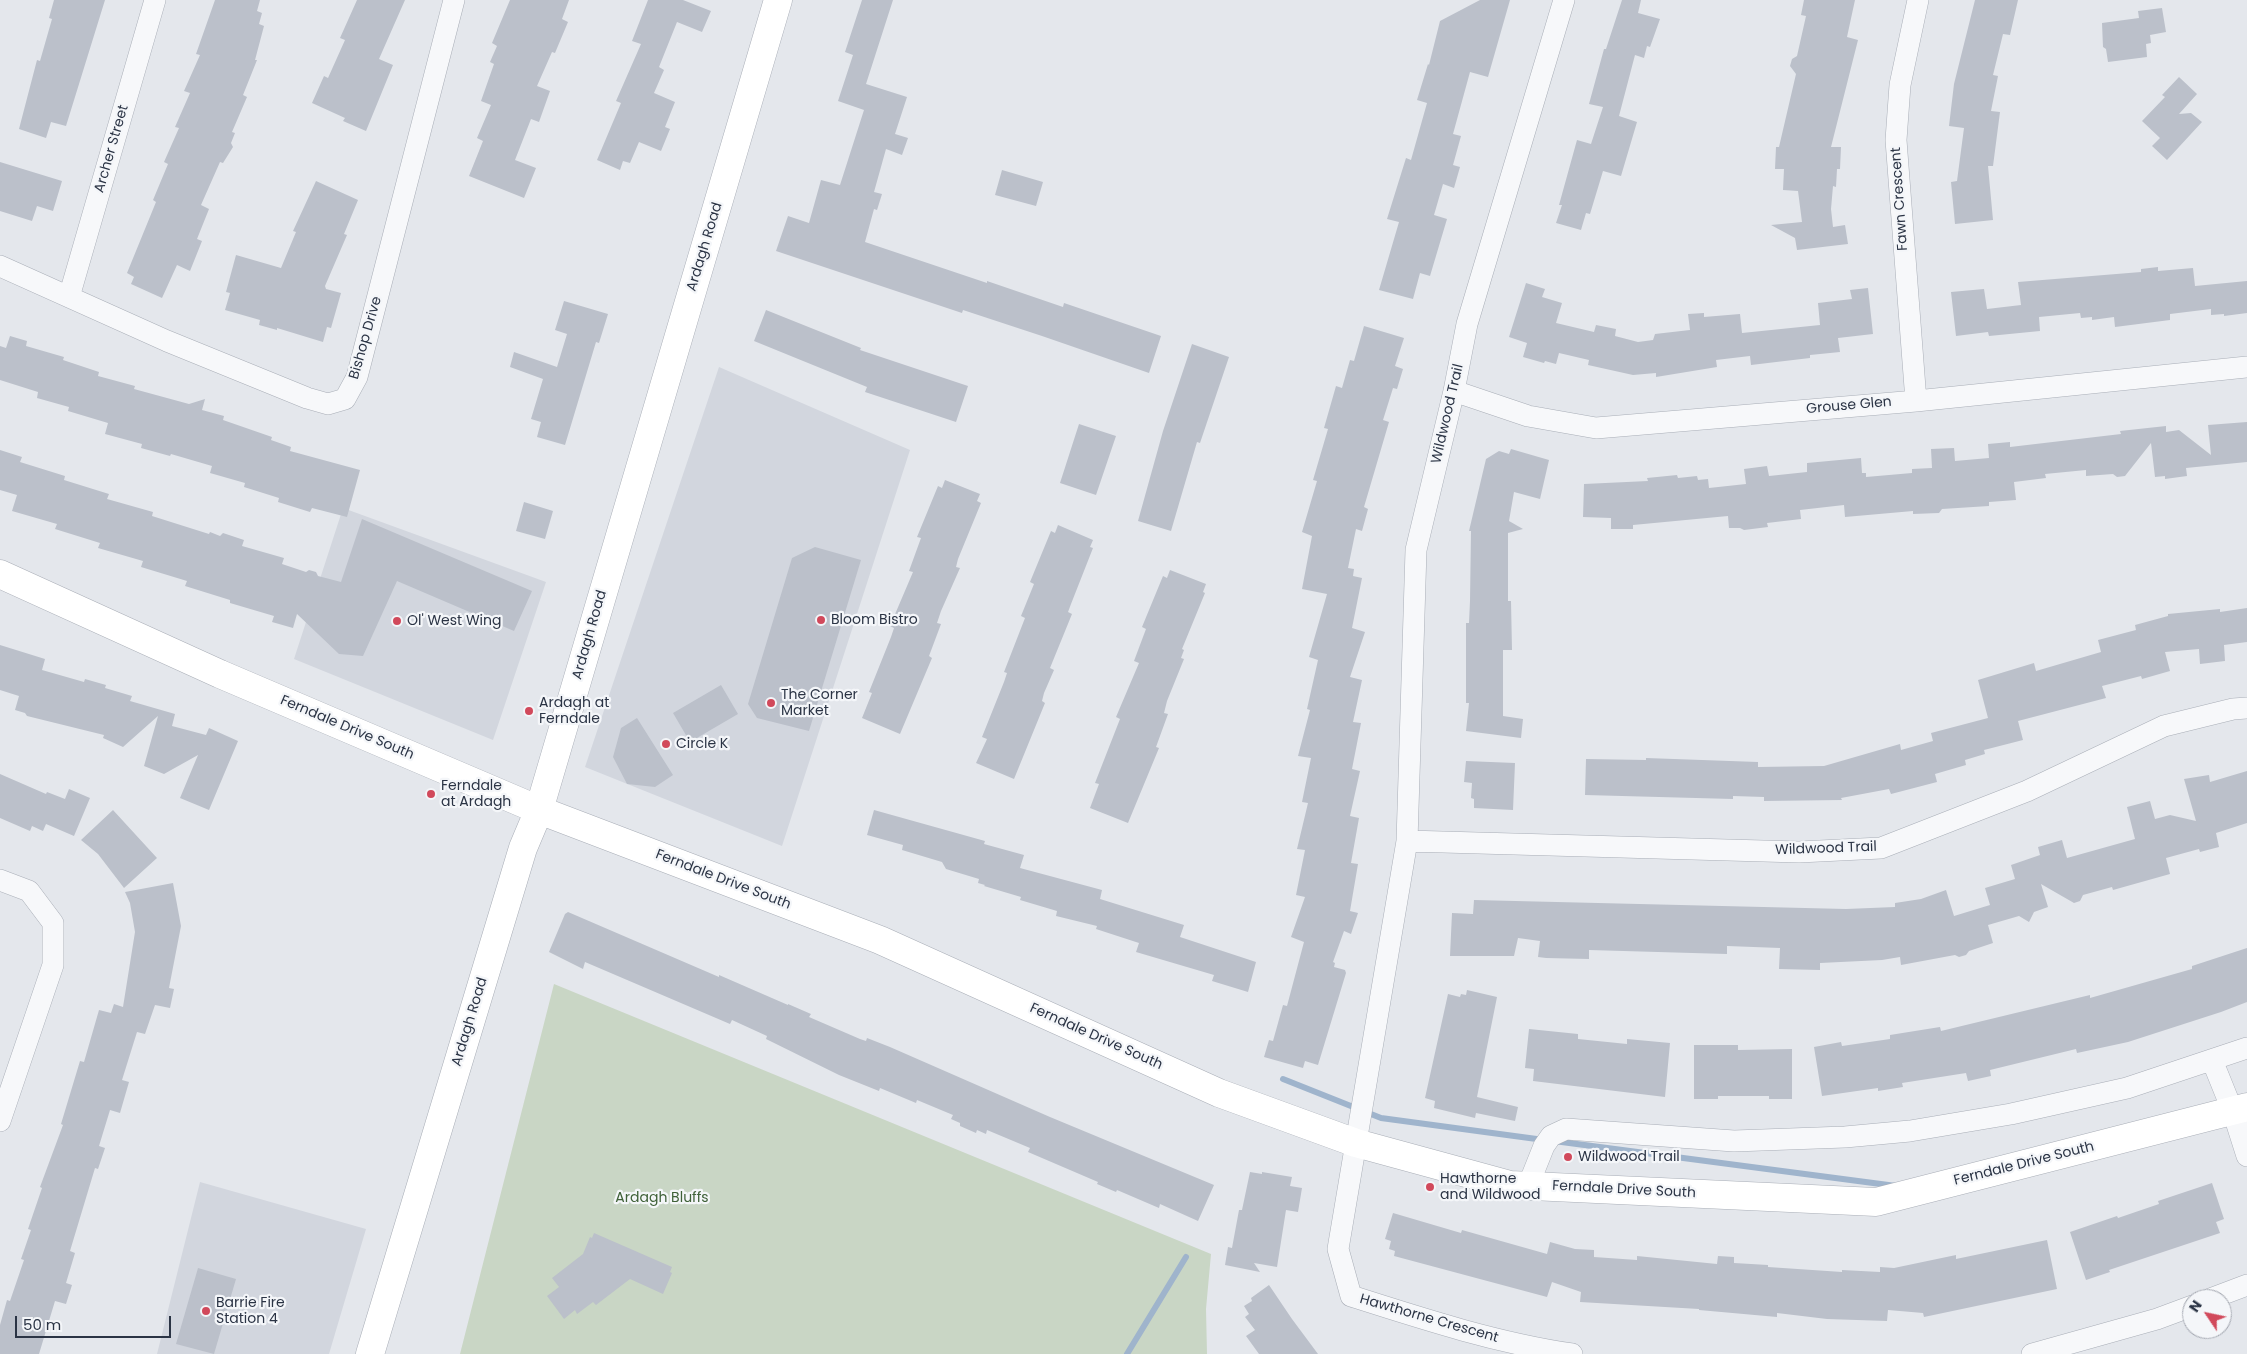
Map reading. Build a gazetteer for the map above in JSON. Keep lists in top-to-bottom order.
{
  "streets": {
    "main road": ["Ardagh Road", "Ferndale Drive South"],
    "street": [
      "Archer Street",
      "Fawn Crescent",
      "Bishop Drive",
      "Grouse Glen",
      "Wildwood Trail",
      "Hawthorne Crescent"
    ]
  },
  "crossings": [
    ["Archer Street", "Bishop Drive"],
    ["Fawn Crescent", "Grouse Glen"],
    ["Ardagh Road", "Ferndale Drive South"],
    ["Grouse Glen", "Wildwood Trail"],
    ["Wildwood Trail", "Ferndale Drive South"],
    ["Wildwood Trail", "Hawthorne Crescent"],
    ["Ferndale Drive South", "Hawthorne Crescent"]
  ],
  "parks": ["Ardagh Bluffs"],
  "places": [
    "Bloom Bistro",
    "Ol' West Wing",
    "The Corner Market",
    "Ardagh at Ferndale",
    "Circle K",
    "Ferndale at Ardagh",
    "Wildwood Trail",
    "Hawthorne and Wildwood",
    "Barrie Fire Station 4"
  ],
  "scale_bar": "50 m",
  "north": "top left"
}
